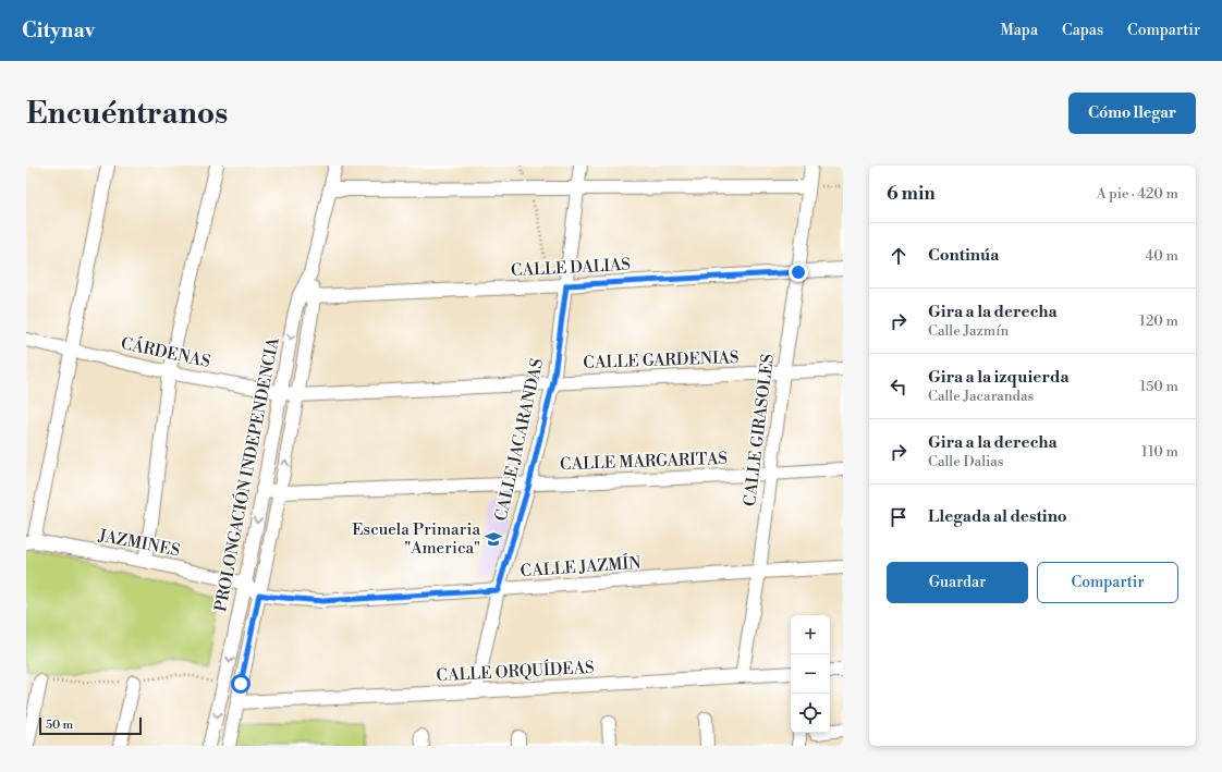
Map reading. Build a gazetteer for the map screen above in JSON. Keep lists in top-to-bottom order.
{
  "streets": {
    "street": [
      "CALLE DALIAS",
      "CÁRDENAS",
      "CALLE GARDENIAS",
      "CALLE GIRASOLES",
      "CALLE JACARANDAS",
      "CALLE MARGARITAS",
      "PROLONGACIÓN INDEPENDENCIA",
      "JAZMINES",
      "CALLE JAZMÍN",
      "CALLE ORQUÍDEAS"
    ]
  },
  "crossings": [
    ["CALLE DALIAS", "CALLE GIRASOLES"],
    ["CALLE DALIAS", "CALLE JACARANDAS"],
    ["CALLE DALIAS", "PROLONGACIÓN INDEPENDENCIA"],
    ["CÁRDENAS", "CALLE GARDENIAS"],
    ["CÁRDENAS", "PROLONGACIÓN INDEPENDENCIA"],
    ["CALLE GARDENIAS", "CALLE GIRASOLES"],
    ["CALLE GARDENIAS", "CALLE JACARANDAS"],
    ["CALLE GARDENIAS", "PROLONGACIÓN INDEPENDENCIA"],
    ["CALLE GIRASOLES", "CALLE MARGARITAS"],
    ["CALLE GIRASOLES", "CALLE JAZMÍN"],
    ["CALLE GIRASOLES", "CALLE ORQUÍDEAS"],
    ["CALLE JACARANDAS", "CALLE MARGARITAS"],
    ["CALLE JACARANDAS", "CALLE JAZMÍN"],
    ["CALLE JACARANDAS", "CALLE ORQUÍDEAS"],
    ["CALLE MARGARITAS", "PROLONGACIÓN INDEPENDENCIA"],
    ["PROLONGACIÓN INDEPENDENCIA", "JAZMINES"],
    ["PROLONGACIÓN INDEPENDENCIA", "CALLE JAZMÍN"],
    ["PROLONGACIÓN INDEPENDENCIA", "CALLE ORQUÍDEAS"],
    ["JAZMINES", "CALLE JAZMÍN"]
  ],
  "places": {
    "school or university": ["Escuela Primaria \"America\""]
  },
  "scale_bar": "50 m",
  "page": {
    "header": "Citynav",
    "nav": ["Mapa", "Capas", "Compartir"],
    "buttons": [
      "Cómo llegar",
      ["Guardar", "Compartir"]
    ],
    "title": "Encuéntranos",
    "heading": ["6 min", "A pie · 420 m"],
    "list": [
      ["Continúa", "40 m"],
      ["Gira a la derecha", "Calle Jazmín", "120 m"],
      ["Gira a la izquierda", "Calle Jacarandas", "150 m"],
      ["Gira a la derecha", "Calle Dalias", "110 m"],
      "Llegada al destino"
    ],
    "map_buttons": ["+", "−"],
    "scale": "50 m"
  }
}
